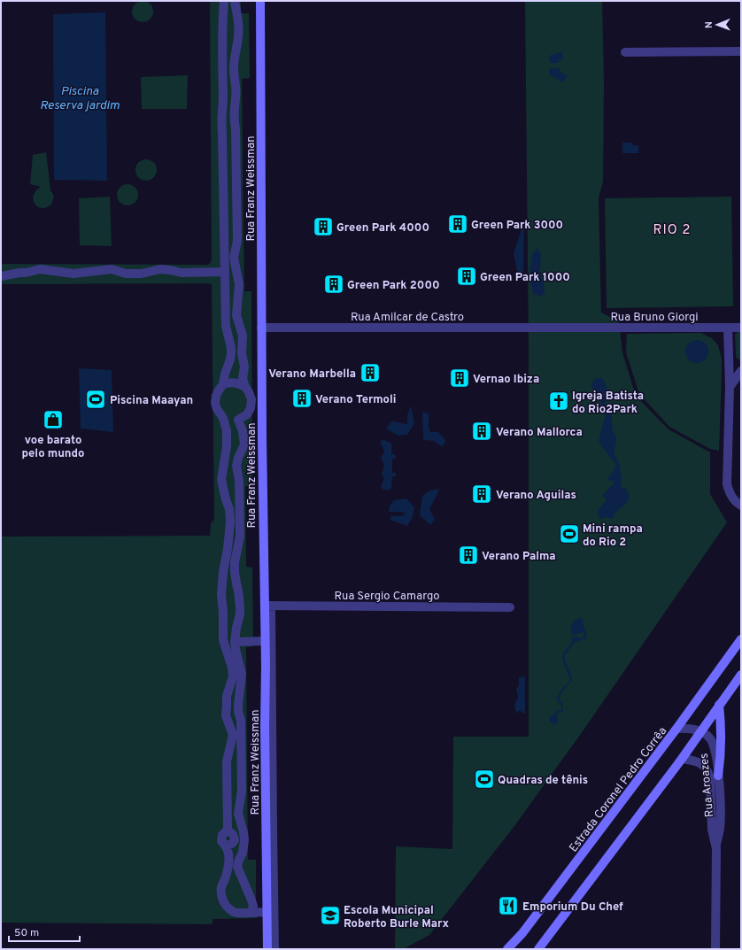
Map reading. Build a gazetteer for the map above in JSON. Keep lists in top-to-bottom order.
{
  "streets": {
    "street": [
      "Rua Franz Weissman",
      "Rua Amilcar de Castro",
      "Rua Bruno Giorgi",
      "Rua Sergio Camargo",
      "Rua Aroazes",
      "Estrada Coronel Pedro Corrêa"
    ]
  },
  "crossings": [
    ["Rua Franz Weissman", "Rua Amilcar de Castro"],
    ["Rua Franz Weissman", "Rua Sergio Camargo"],
    ["Rua Amilcar de Castro", "Rua Bruno Giorgi"]
  ],
  "districts": ["RIO 2"],
  "water": ["Piscina Reserva jardim"],
  "places": {
    "building": [
      "Green Park 3000",
      "Green Park 4000",
      "Green Park 1000",
      "Green Park 2000",
      "Verano Marbella",
      "Vernao Ibiza",
      "Verano Termoli",
      "Verano Mallorca",
      "Verano Aguilas",
      "Verano Palma"
    ],
    "sports": ["Piscina Maayan", "Mini rampa do Rio 2", "Quadras de tênis"],
    "church": ["Igreja Batista do Rio2Park"],
    "shop": ["voe barato pelo mundo"],
    "restaurant": ["Emporium Du Chef"],
    "school or university": ["Escola Municipal Roberto Burle Marx"]
  },
  "scale_bar": "50 m",
  "north": "left"
}
